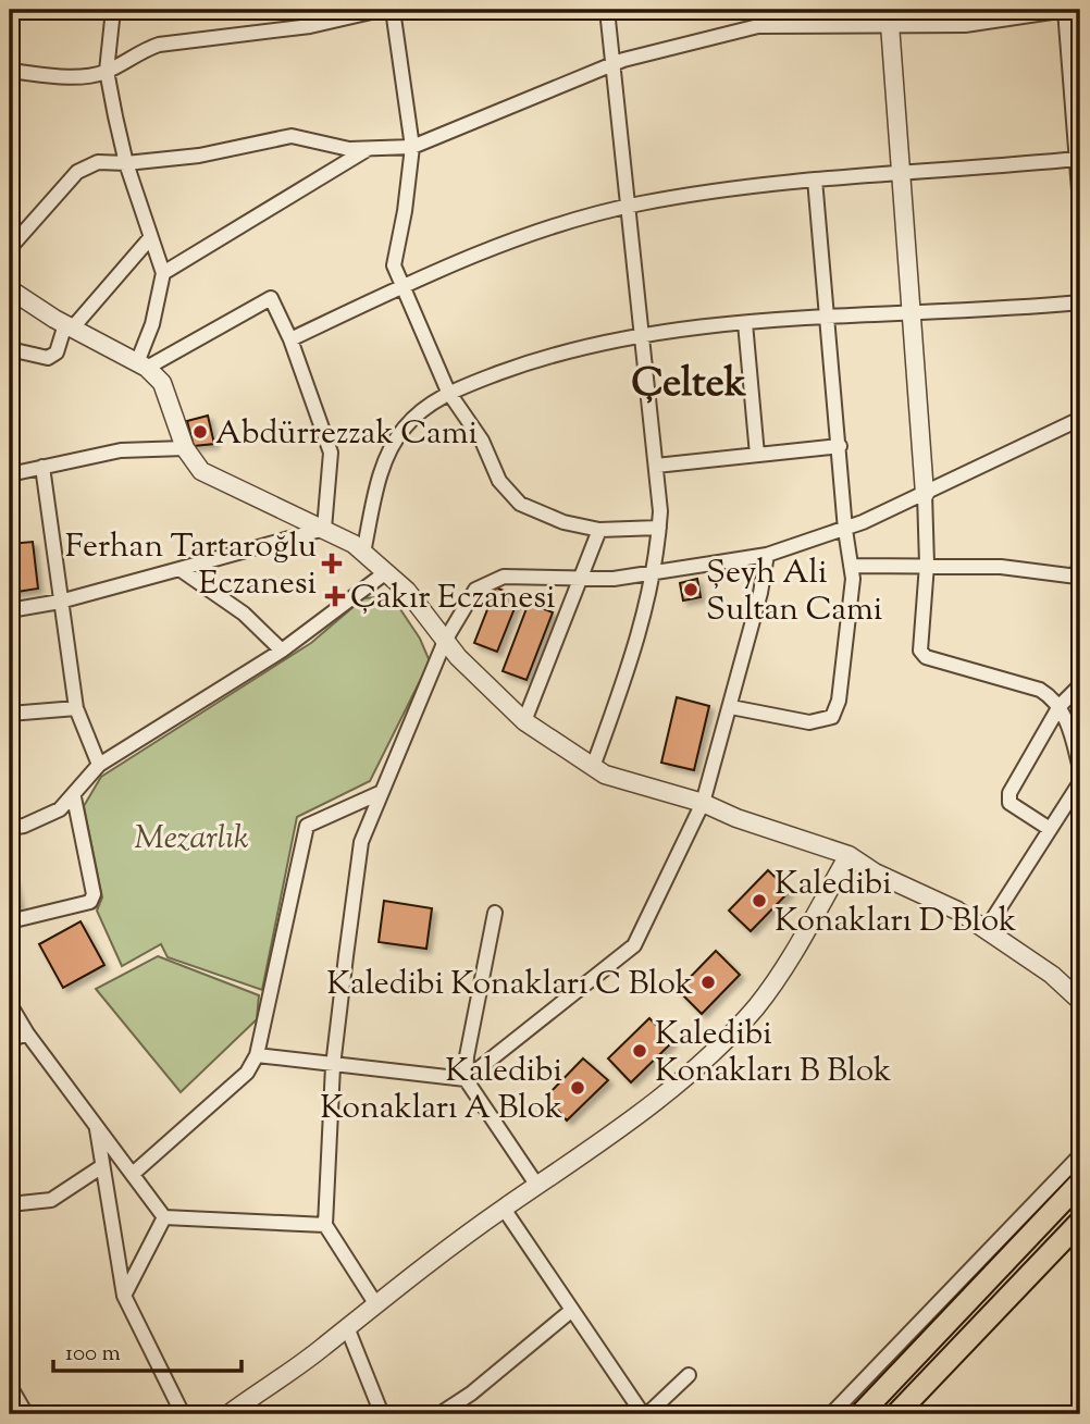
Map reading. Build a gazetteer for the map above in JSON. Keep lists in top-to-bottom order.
{
  "districts": ["Çeltek"],
  "parks": ["Mezarlık"],
  "places": {
    "other": [
      "Abdürrezzak Cami",
      "Şeyh Ali Sultan Cami",
      "Kaledibi Konakları D Blok",
      "Kaledibi Konakları C Blok",
      "Kaledibi Konakları B Blok",
      "Kaledibi Konakları A Blok"
    ],
    "health": ["Ferhan Tartaroğlu Eczanesi", "Çakır Eczanesi"]
  },
  "scale_bar": "100 m"
}
